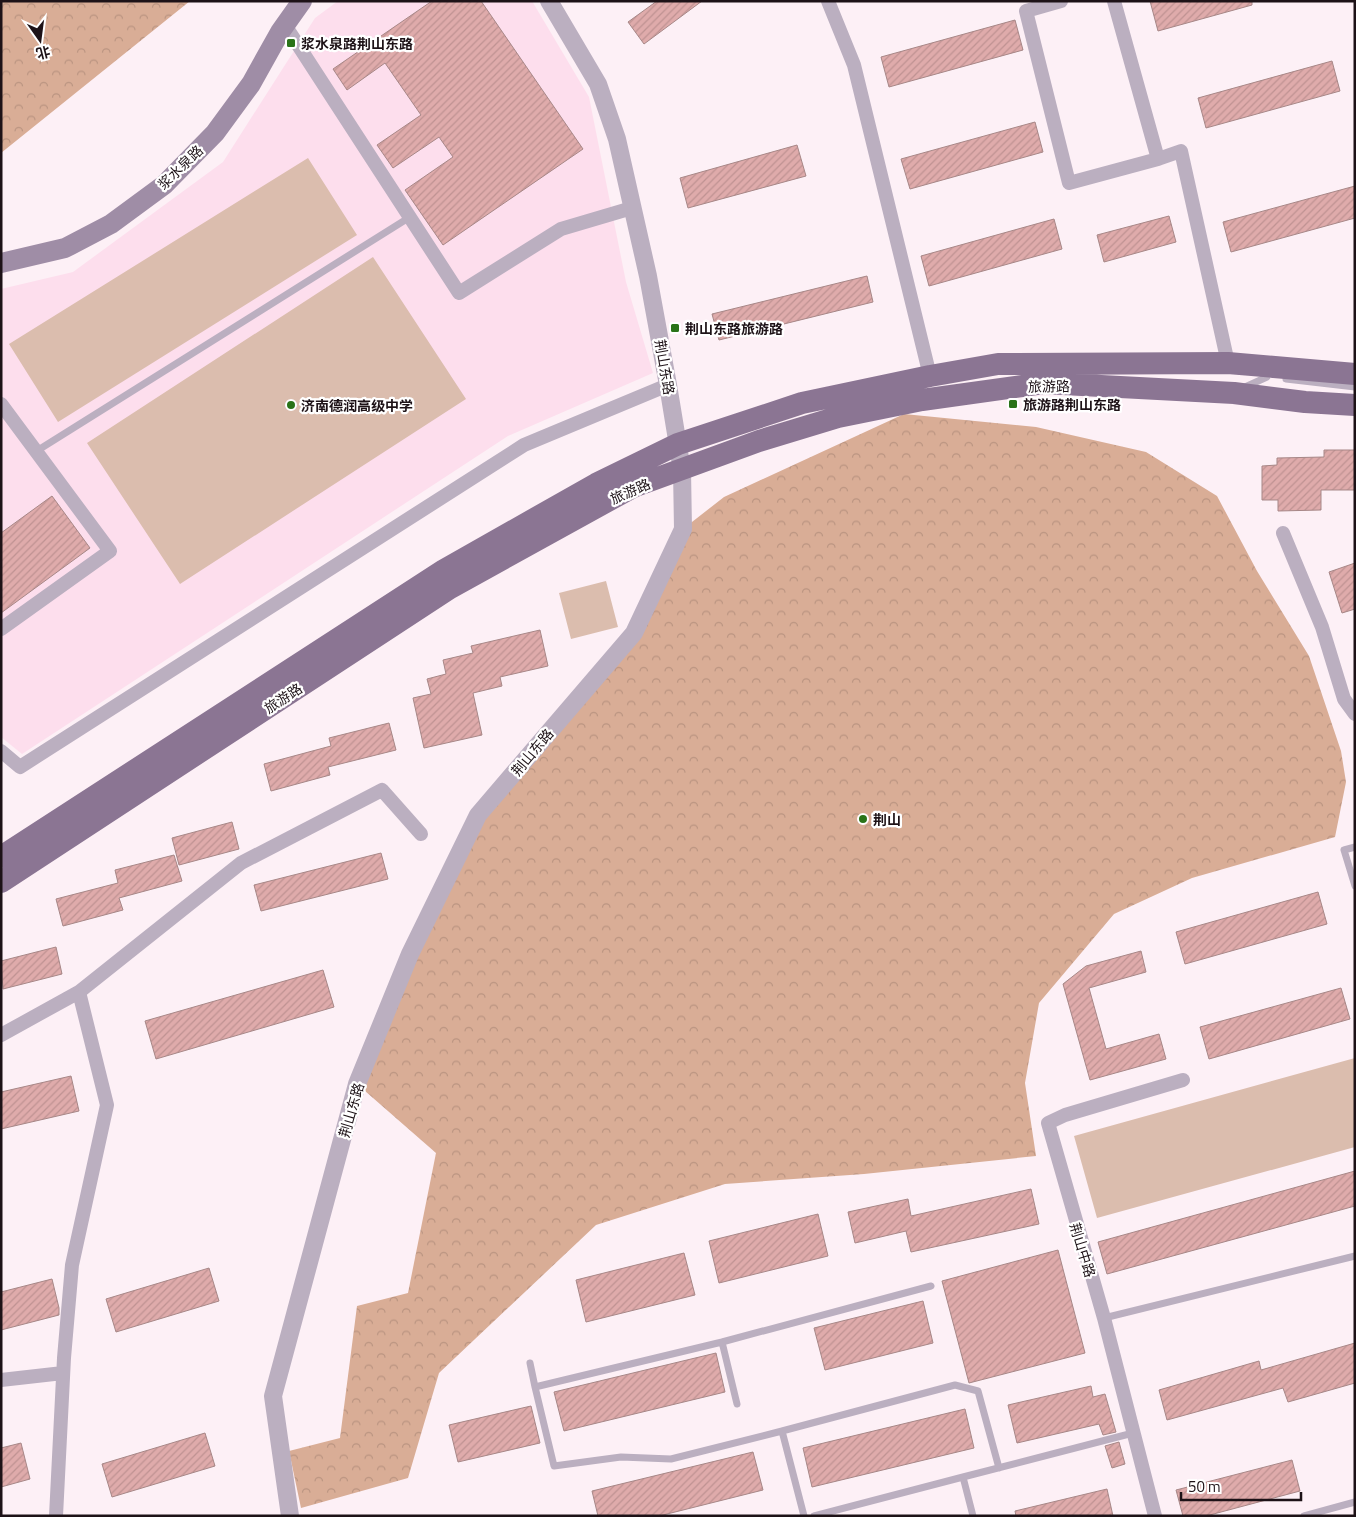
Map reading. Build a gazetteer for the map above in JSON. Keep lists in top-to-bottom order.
{
  "streets": {
    "main road": ["浆水泉路", "旅游路"],
    "street": ["荆山东路", "荆山中路"]
  },
  "crossings": [
    ["荆山东路", "旅游路"]
  ],
  "places": {
    "transit": ["浆水泉路荆山东路", "荆山东路旅游路", "旅游路荆山东路"],
    "other": ["济南德润高级中学", "荆山"]
  },
  "scale_bar": "50 m",
  "north": "bottom"
}
